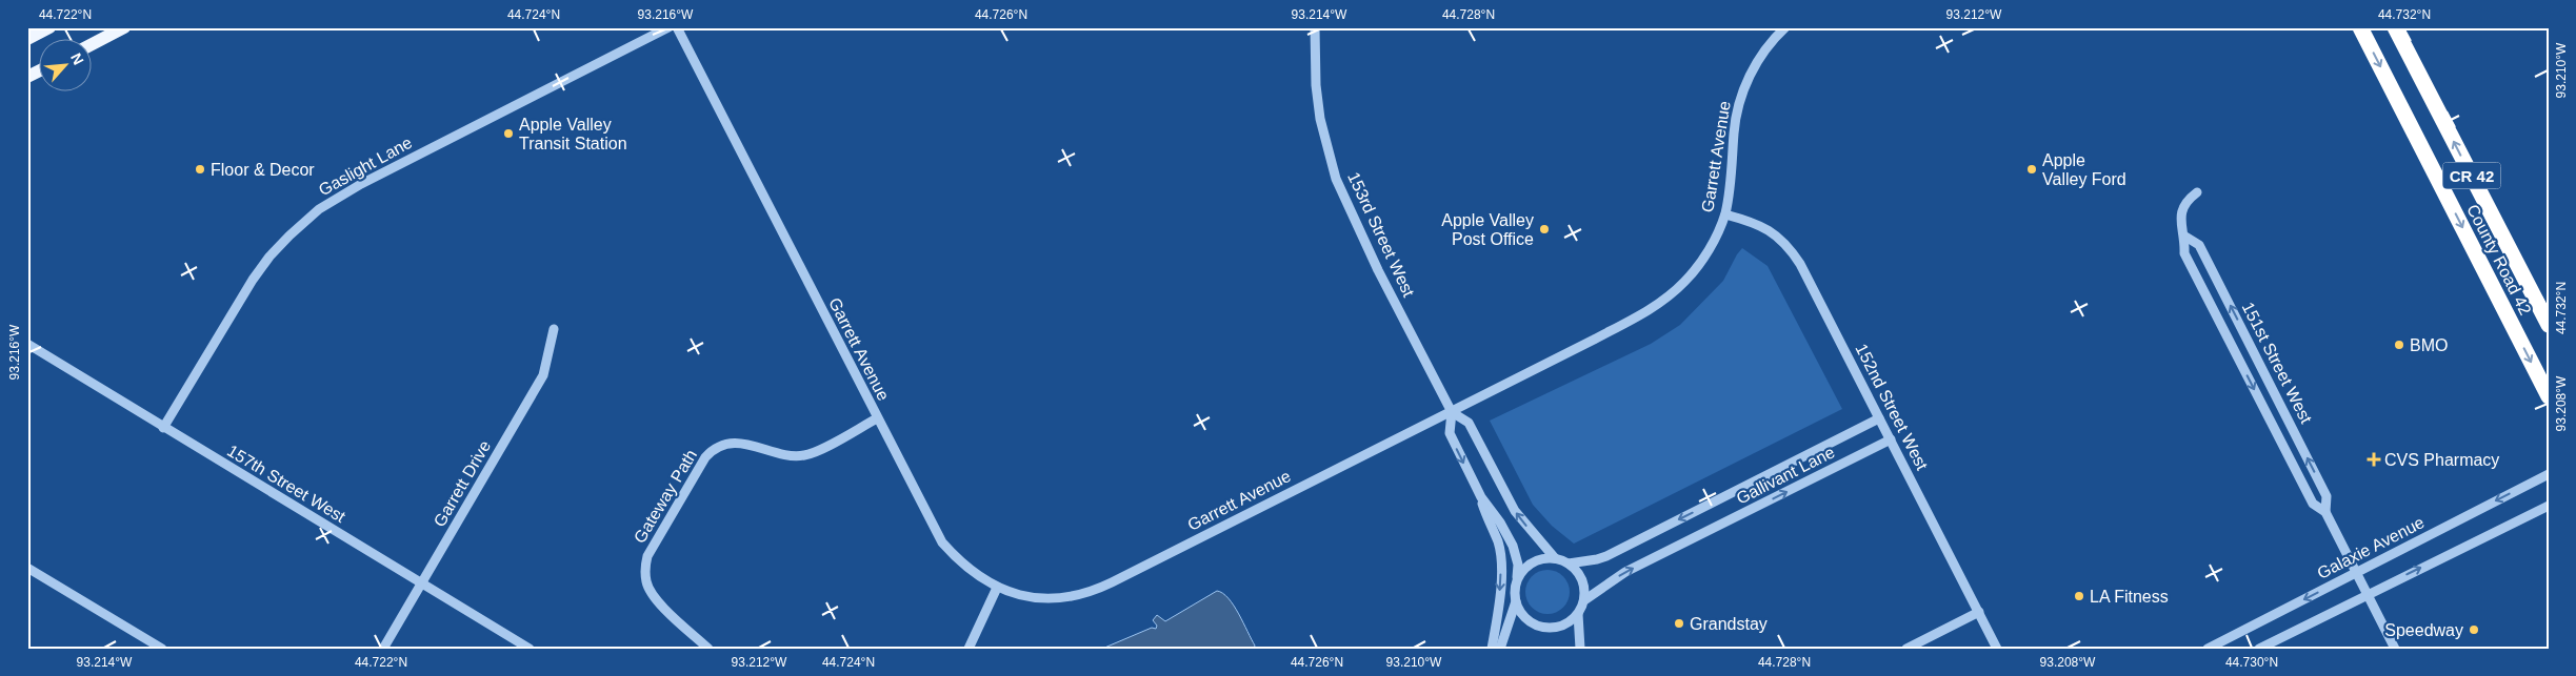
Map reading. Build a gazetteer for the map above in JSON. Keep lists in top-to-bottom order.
{
  "streets": {
    "highway": ["CR 42", "County Road 42"],
    "street": [
      "Garrett Avenue",
      "Gaslight Lane",
      "153rd Street West",
      "151st Street West",
      "152nd Street West",
      "Gallivant Lane",
      "157th Street West",
      "Garrett Drive",
      "Gateway Path",
      "Galaxie Avenue"
    ]
  },
  "crossings": [
    ["Garrett Avenue", "153rd Street West"],
    ["Garrett Avenue", "152nd Street West"],
    ["Garrett Avenue", "Gateway Path"],
    ["Gaslight Lane", "157th Street West"],
    ["153rd Street West", "Gallivant Lane"],
    ["151st Street West", "Galaxie Avenue"],
    ["152nd Street West", "Gallivant Lane"],
    ["157th Street West", "Garrett Drive"]
  ],
  "places": {
    "other": [
      "Apple Valley Transit Station",
      "Floor & Decor",
      "Apple Valley Ford",
      "Apple Valley Post Office",
      "BMO",
      "LA Fitness",
      "Grandstay",
      "Speedway"
    ],
    "health": ["CVS Pharmacy"]
  },
  "north": "top right",
  "coordinates": [
    "44.722°N",
    "44.724°N",
    "93.216°W",
    "44.726°N",
    "93.214°W",
    "44.728°N",
    "93.212°W",
    "44.732°N",
    "93.210°W",
    "93.208°W",
    "44.730°N"
  ]
}
